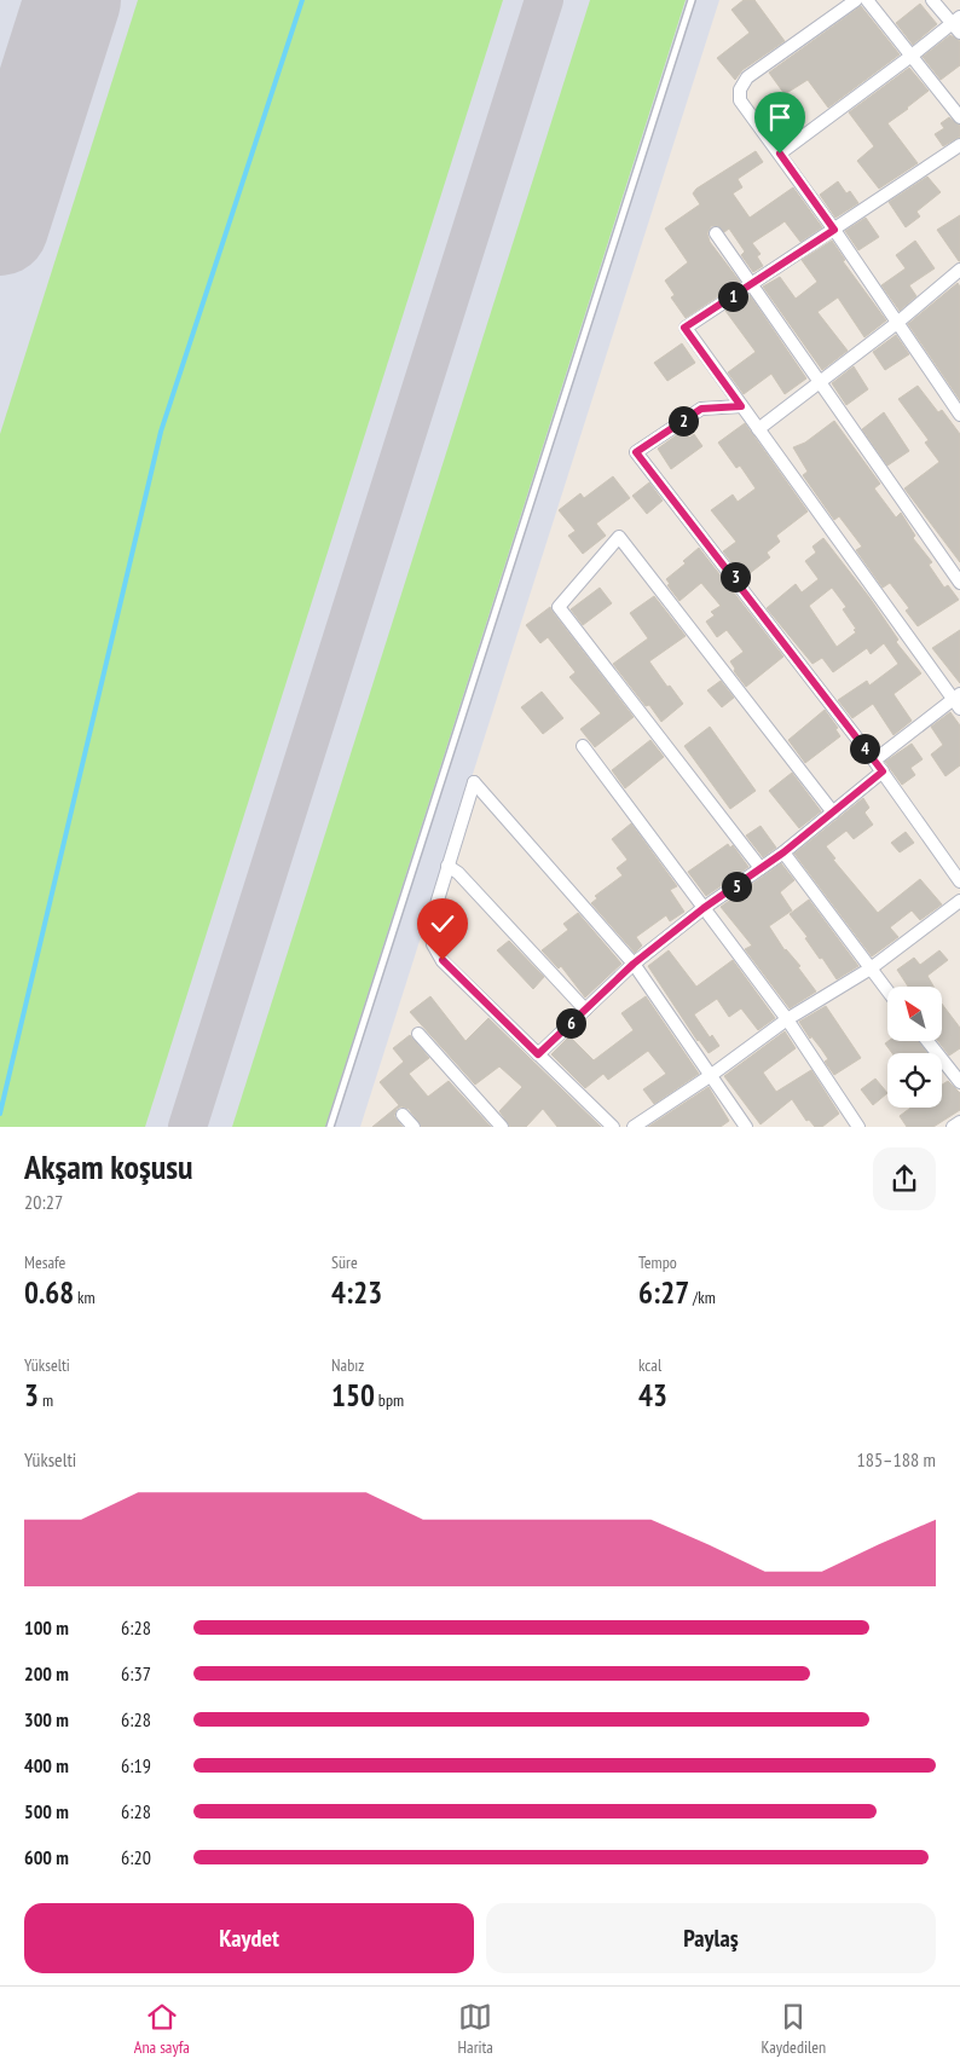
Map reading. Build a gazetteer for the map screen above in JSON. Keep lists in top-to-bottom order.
{
  "north": "top left",
  "page": {
    "pins": [
      "1",
      "2",
      "3",
      "4",
      "5",
      "6"
    ],
    "heading": ["Akşam koşusu", "20:27"],
    "stats": [
      ["Mesafe", "0.68 km"],
      ["Süre", "4:23"],
      ["Tempo", "6:27 /km"],
      ["Yükselti", "3 m"],
      ["Nabız", "150 bpm"],
      ["kcal", "43"]
    ],
    "chart": ["Yükselti", "185–188 m"],
    "list": [
      {
        "name": "100 m",
        "note": "6:28"
      },
      {
        "name": "200 m",
        "note": "6:37"
      },
      {
        "name": "300 m",
        "note": "6:28"
      },
      {
        "name": "400 m",
        "note": "6:19"
      },
      {
        "name": "500 m",
        "note": "6:28"
      },
      {
        "name": "600 m",
        "note": "6:20"
      }
    ],
    "buttons": ["Kaydet", "Paylaş"],
    "tabs": ["Ana sayfa", "Harita", "Kaydedilen"]
  }
}
